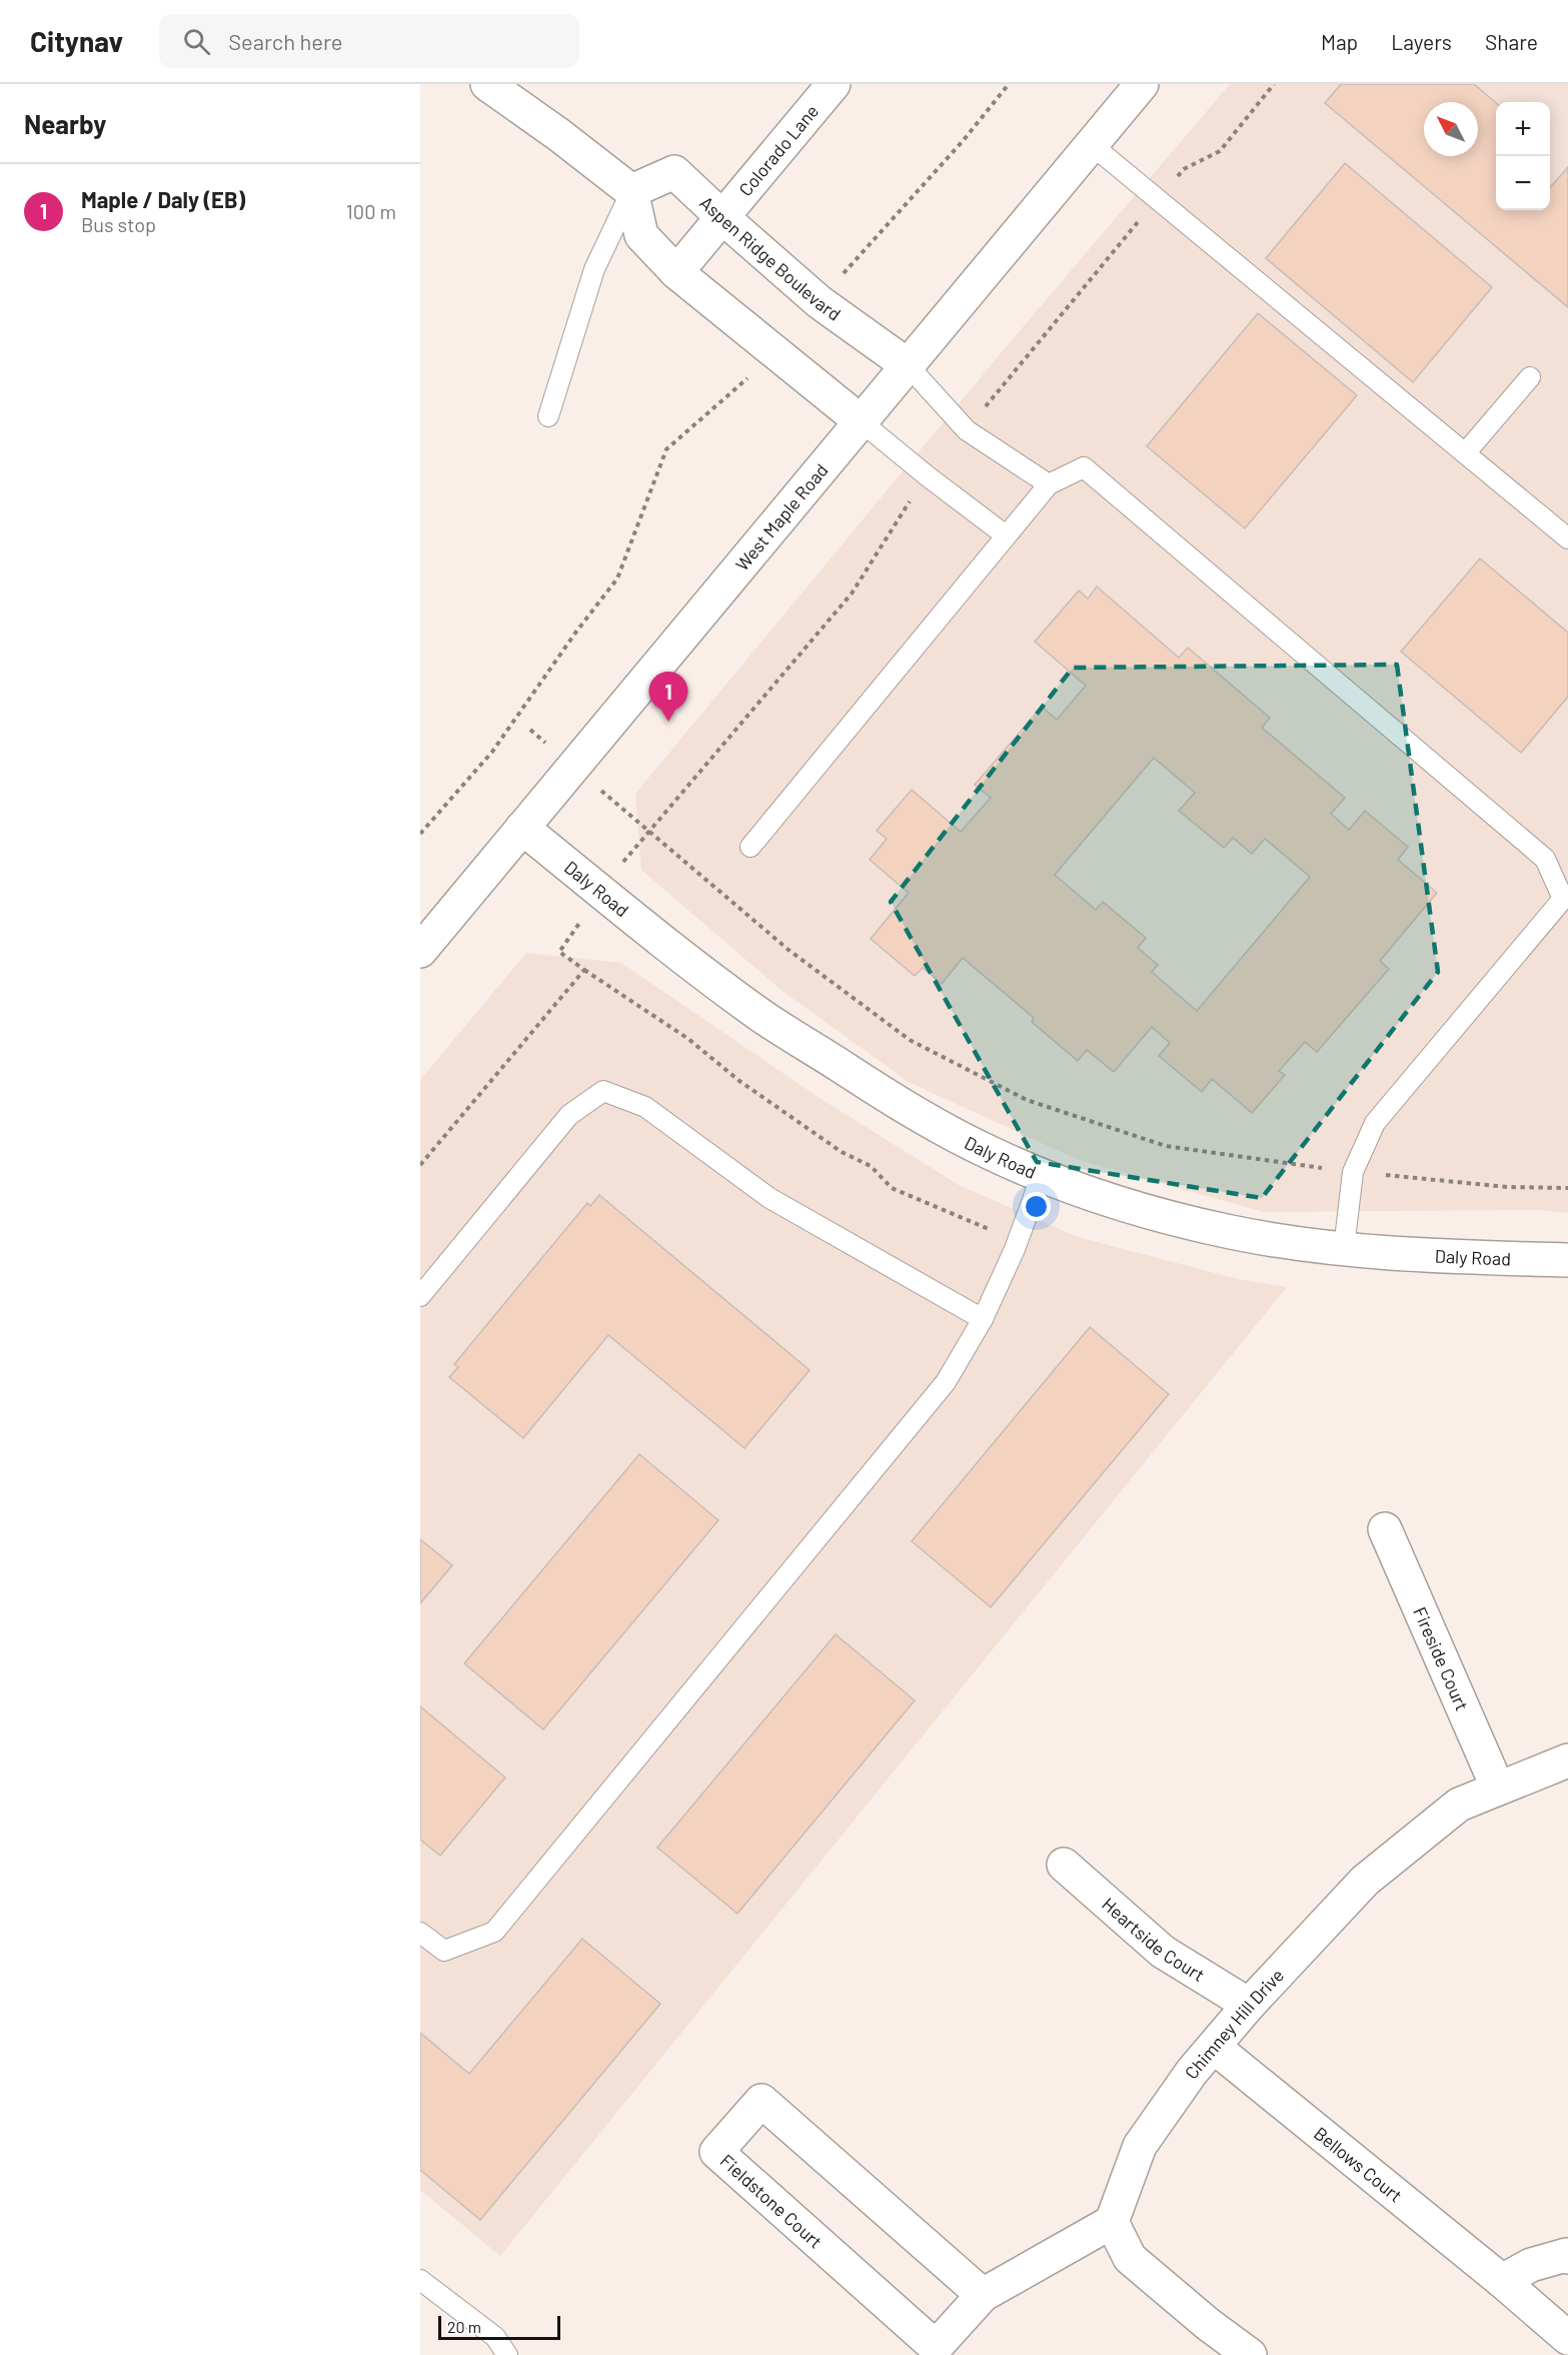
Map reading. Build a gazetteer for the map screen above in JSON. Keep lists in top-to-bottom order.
{
  "streets": {
    "street": [
      "Colorado Lane",
      "Aspen Ridge Boulevard",
      "West Maple Road",
      "Daly Road",
      "Fireside Court",
      "Heartside Court",
      "Chimney Hill Drive",
      "Bellows Court",
      "Fieldstone Court"
    ]
  },
  "crossings": [
    ["Colorado Lane", "Aspen Ridge Boulevard"],
    ["Aspen Ridge Boulevard", "West Maple Road"],
    ["West Maple Road", "Daly Road"],
    ["Fireside Court", "Chimney Hill Drive"],
    ["Heartside Court", "Chimney Hill Drive"],
    ["Chimney Hill Drive", "Bellows Court"],
    ["Chimney Hill Drive", "Fieldstone Court"]
  ],
  "scale_bar": "20 m",
  "north": "top left",
  "page": {
    "header": "Citynav",
    "search": "Search here",
    "nav": ["Map", "Layers", "Share"],
    "heading": "Nearby",
    "map_buttons": ["+", "−"],
    "list": [
      {
        "mark": "1",
        "name": "Maple / Daly (EB)",
        "note": "Bus stop",
        "value": "100 m"
      }
    ],
    "pins": "1",
    "scale": "20 m"
  }
}
